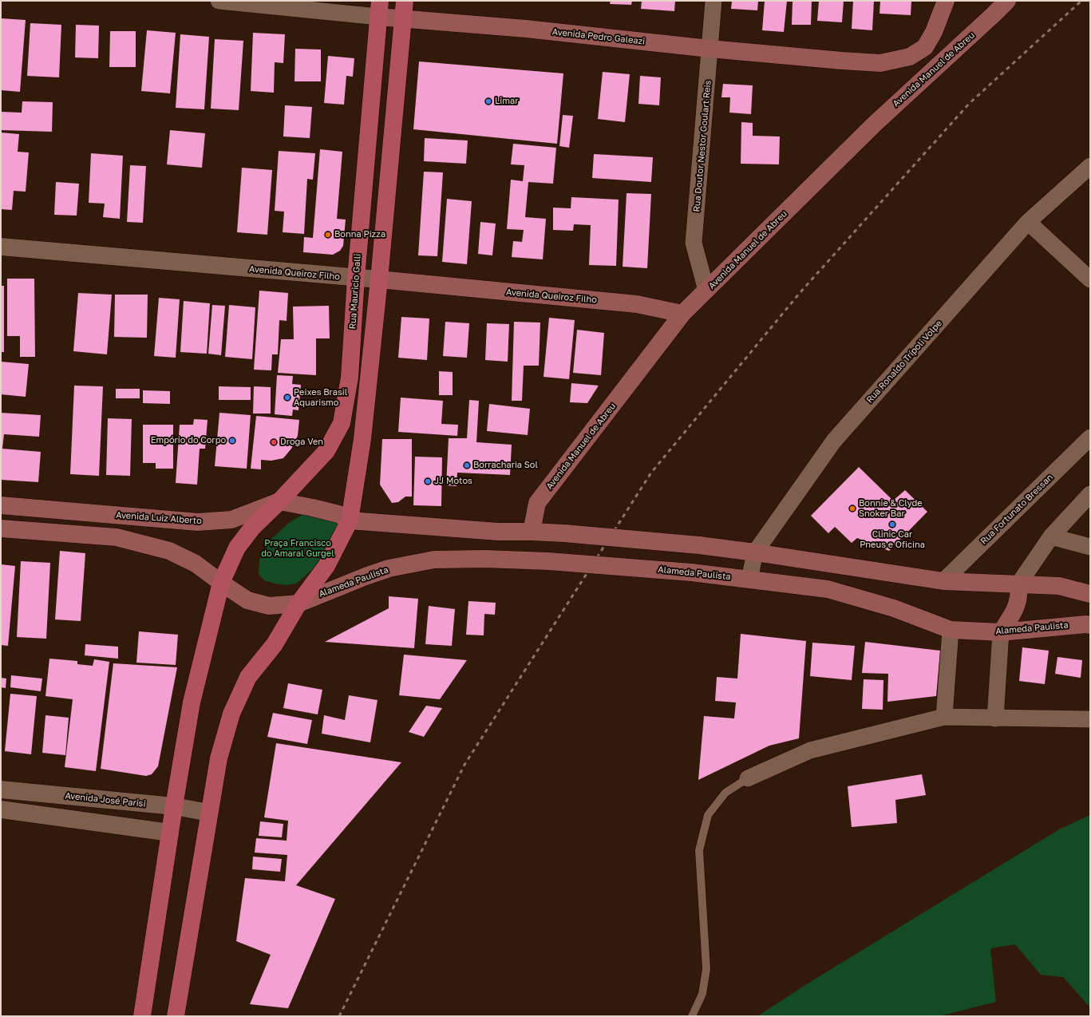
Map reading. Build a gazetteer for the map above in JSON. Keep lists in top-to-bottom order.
{
  "streets": {
    "main road": [
      "Avenida Pedro Galeazi",
      "Avenida Manuel de Abreu",
      "Avenida Queiroz Filho",
      "Rua Mauricio Galli",
      "Avenida Luiz Alberto",
      "Alameda Paulista"
    ],
    "street": [
      "Rua Doutor Nestor Goulart Reis",
      "Rua Ronaldo Trípoli Volpe",
      "Rua Fortunato Bressan",
      "Avenida José Parisi"
    ]
  },
  "crossings": [
    ["Avenida Pedro Galeazi", "Rua Doutor Nestor Goulart Reis"],
    ["Avenida Pedro Galeazi", "Rua Mauricio Galli"],
    ["Avenida Manuel de Abreu", "Rua Doutor Nestor Goulart Reis"],
    ["Avenida Manuel de Abreu", "Avenida Queiroz Filho"],
    ["Avenida Queiroz Filho", "Rua Mauricio Galli"],
    ["Rua Mauricio Galli", "Avenida Luiz Alberto"],
    ["Rua Mauricio Galli", "Avenida José Parisi"],
    ["Rua Ronaldo Trípoli Volpe", "Alameda Paulista"]
  ],
  "parks": ["Praça Francisco do Amaral Gurgel"],
  "places": [
    "Limar",
    "Bonna Pizza",
    "Peixes Brasil Aquarismo",
    "Empório do Corpo",
    "Droga Ven",
    "Borracharia Sol",
    "JJ Motos",
    "Bonnie & Clyde Snoker Bar",
    "Clinic Car Pneus e Oficina"
  ]
}
